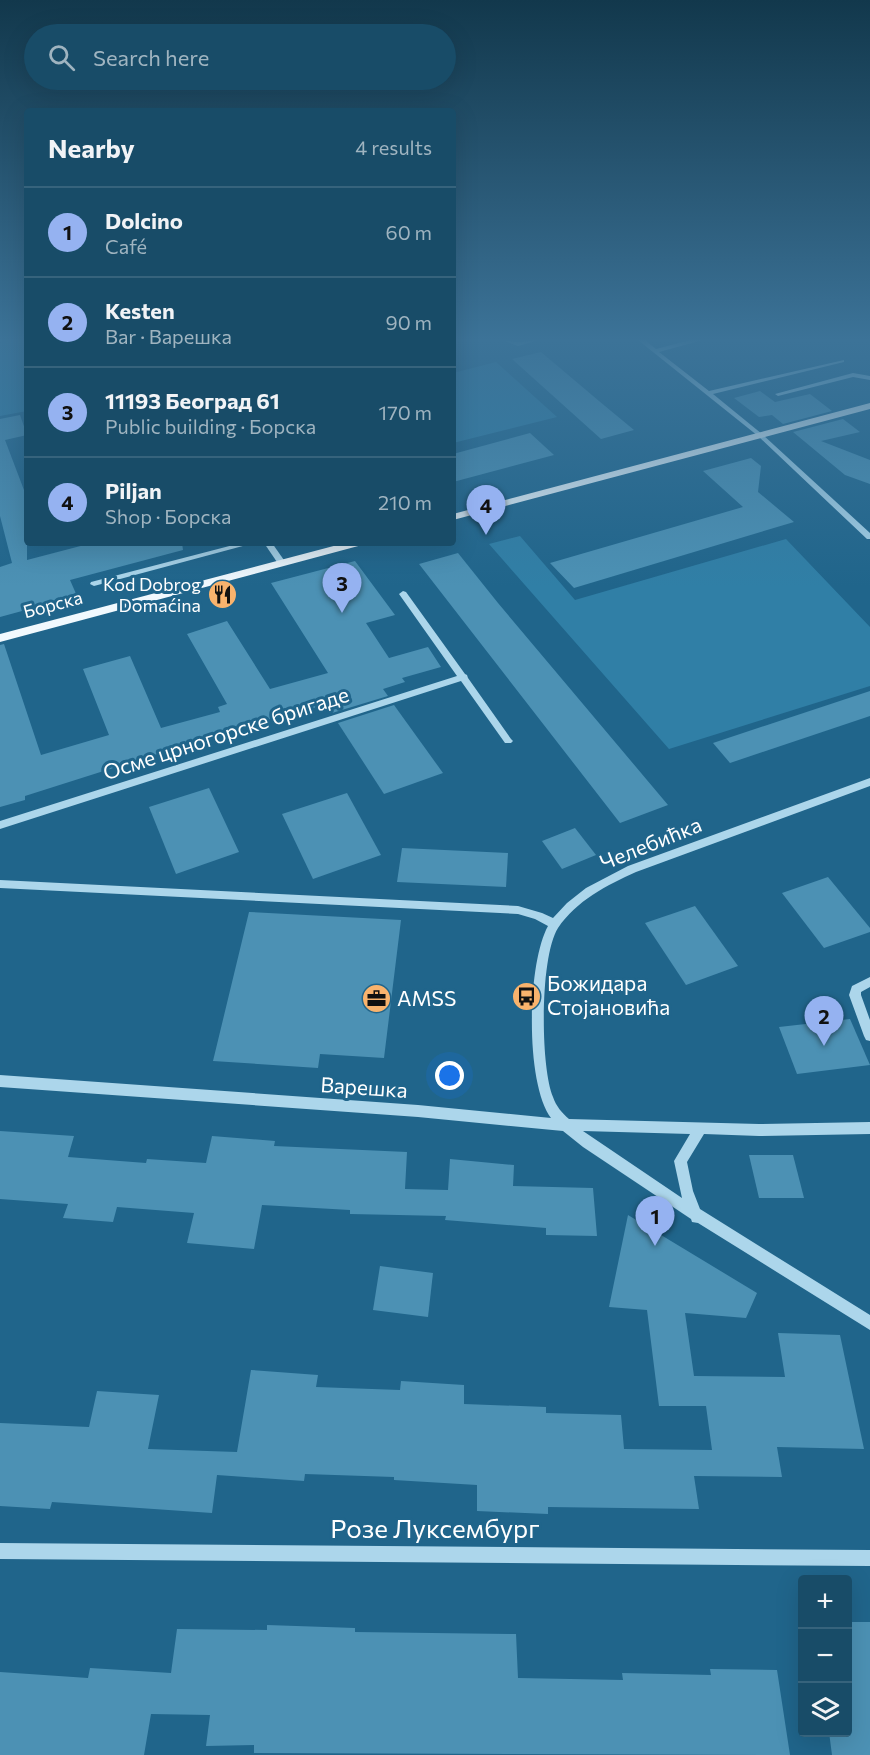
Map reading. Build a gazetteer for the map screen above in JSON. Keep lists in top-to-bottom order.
{
  "streets": {
    "main road": ["Борска"],
    "street": [
      "Осме црногорске бригаде",
      "Челебићка",
      "Варешка",
      "Розе Луксембург"
    ]
  },
  "crossings": [
    ["Челебићка", "Варешка"]
  ],
  "places": {
    "restaurant": ["Kod Dobrog Domaćina"],
    "bus stop": ["Божидара Стојановића"],
    "office": ["AMSS"]
  },
  "page": {
    "search": "Search here",
    "heading": ["Nearby", "4 results"],
    "list": [
      {
        "mark": "1",
        "name": "Dolcino",
        "note": "Café",
        "value": "60 m"
      },
      {
        "mark": "2",
        "name": "Kesten",
        "note": "Bar · Варешка",
        "value": "90 m"
      },
      {
        "mark": "3",
        "name": "11193 Београд 61",
        "note": "Public building · Борска",
        "value": "170 m"
      },
      {
        "mark": "4",
        "name": "Piljan",
        "note": "Shop · Борска",
        "value": "210 m"
      }
    ],
    "pins": [
      "4",
      "3",
      "2",
      "1"
    ],
    "map_buttons": ["+", "−"]
  }
}
